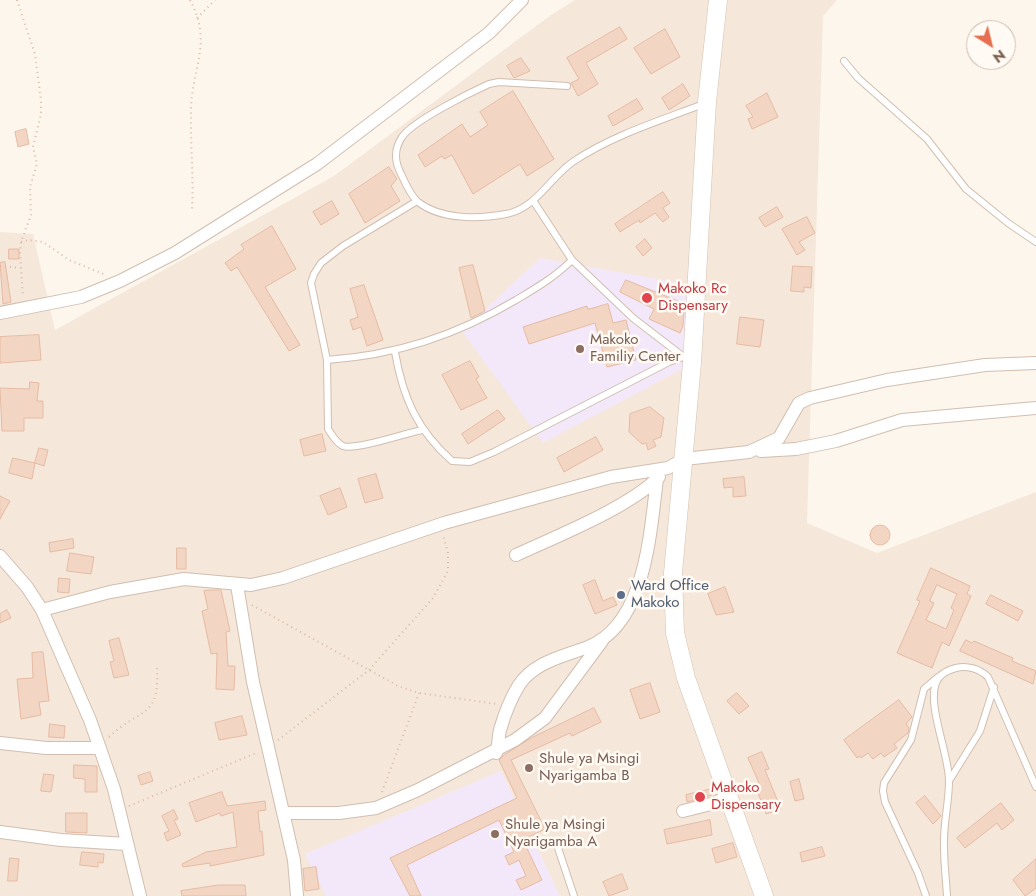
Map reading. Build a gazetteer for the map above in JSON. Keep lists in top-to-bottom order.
{
  "places": [
    "Makoko Rc Dispensary",
    "Makoko Familiy Center",
    "Ward Office Makoko",
    "Shule ya Msingi Nyarigamba B",
    "Makoko Dispensary",
    "Shule ya Msingi Nyarigamba A"
  ],
  "north": "bottom right"
}
